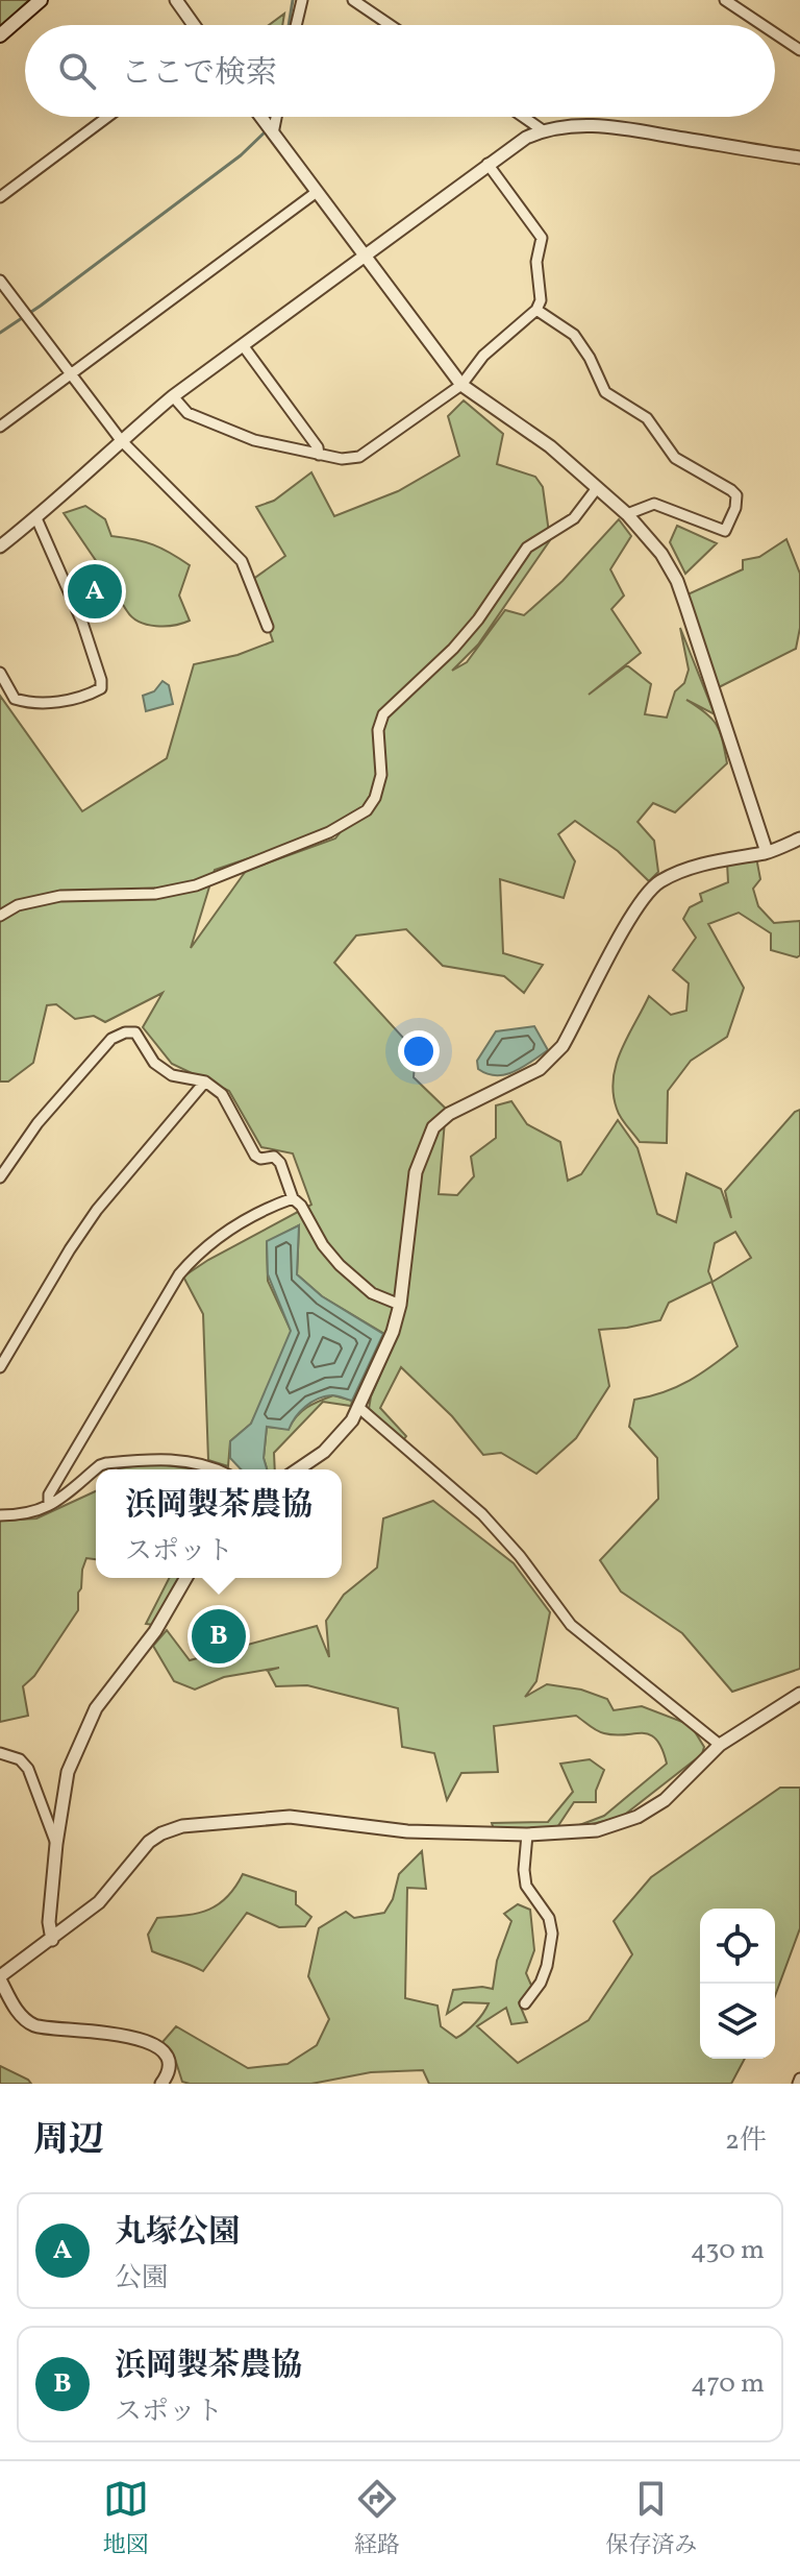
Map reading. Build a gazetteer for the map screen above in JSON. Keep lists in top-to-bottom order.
{
  "page": {
    "search": "ここで検索",
    "pins": ["A", "B"],
    "popup": ["浜岡製茶農協", "スポット"],
    "heading": ["周辺", "2件"],
    "list": [
      {
        "mark": "A",
        "name": "丸塚公園",
        "note": "公園",
        "value": "430 m"
      },
      {
        "mark": "B",
        "name": "浜岡製茶農協",
        "note": "スポット",
        "value": "470 m"
      }
    ],
    "nav": ["地図", "経路", "保存済み"]
  }
}
